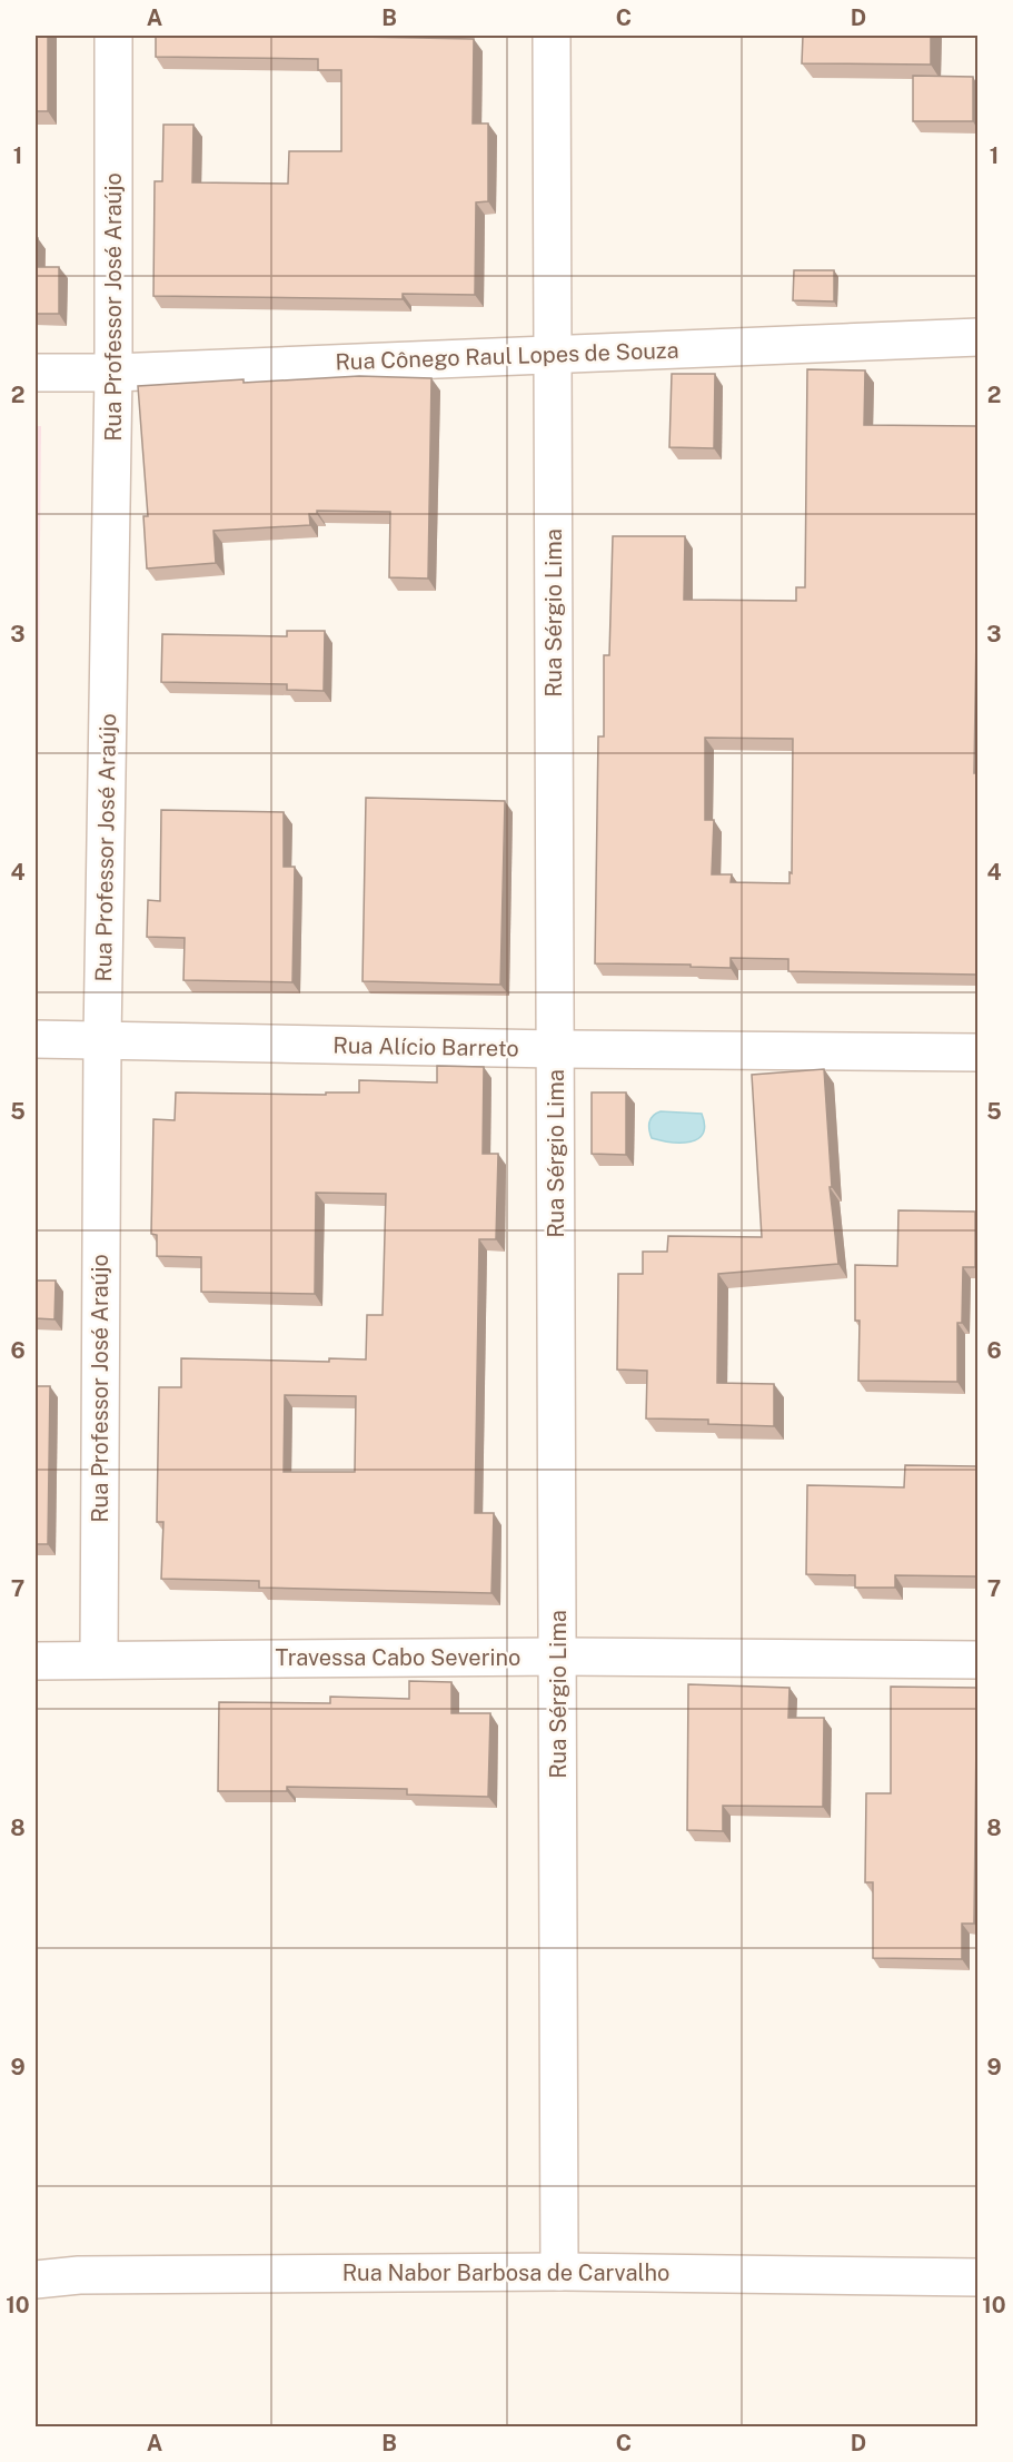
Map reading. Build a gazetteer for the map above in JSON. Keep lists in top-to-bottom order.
{
  "streets": {
    "street": [
      "Rua Professor José Araújo",
      "Rua Cônego Raul Lopes de Souza",
      "Rua Sérgio Lima",
      "Rua Alício Barreto",
      "Travessa Cabo Severino",
      "Rua Nabor Barbosa de Carvalho"
    ]
  },
  "crossings": [
    ["Rua Professor José Araújo", "Rua Cônego Raul Lopes de Souza"],
    ["Rua Professor José Araújo", "Rua Alício Barreto"],
    ["Rua Professor José Araújo", "Travessa Cabo Severino"],
    ["Rua Cônego Raul Lopes de Souza", "Rua Sérgio Lima"],
    ["Rua Sérgio Lima", "Rua Alício Barreto"],
    ["Rua Sérgio Lima", "Travessa Cabo Severino"],
    ["Rua Sérgio Lima", "Rua Nabor Barbosa de Carvalho"]
  ],
  "grid": {
    "columns": [
      "A",
      "B",
      "C",
      "D"
    ],
    "rows": [
      "1",
      "2",
      "3",
      "4",
      "5",
      "6",
      "7",
      "8",
      "9",
      "10"
    ]
  }
}
